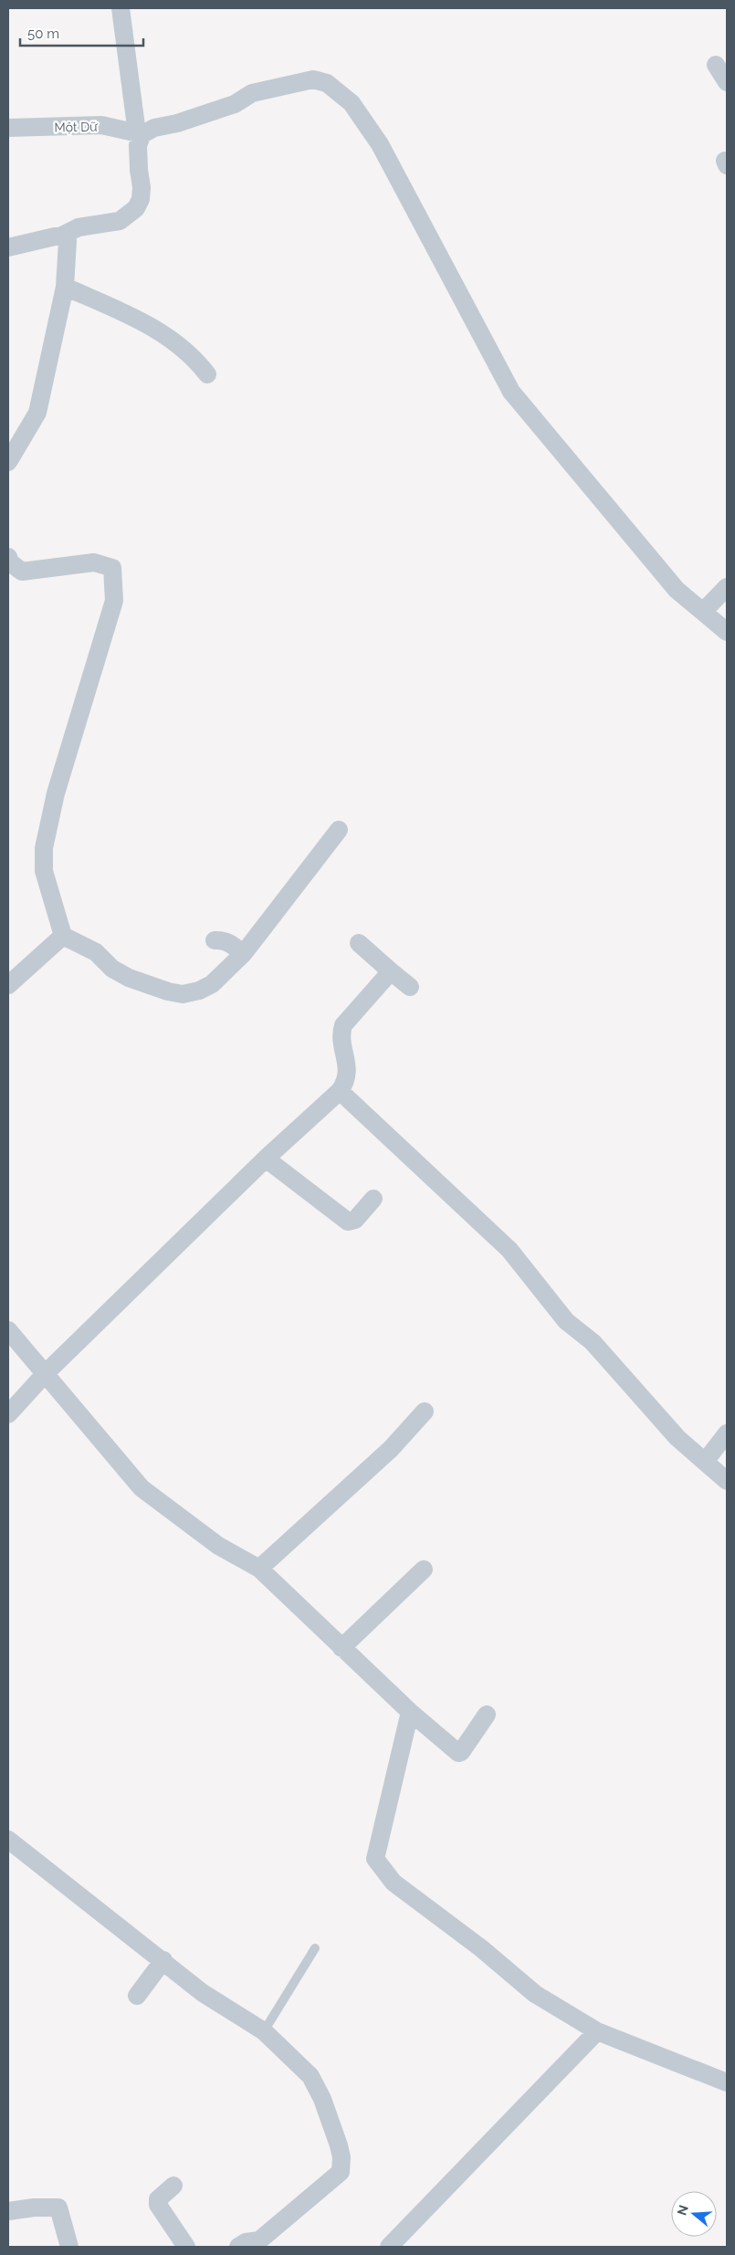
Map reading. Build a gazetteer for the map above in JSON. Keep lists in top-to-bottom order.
{
  "streets": {
    "street": ["Một Dữ"]
  },
  "scale_bar": "50 m",
  "north": "left"
}
